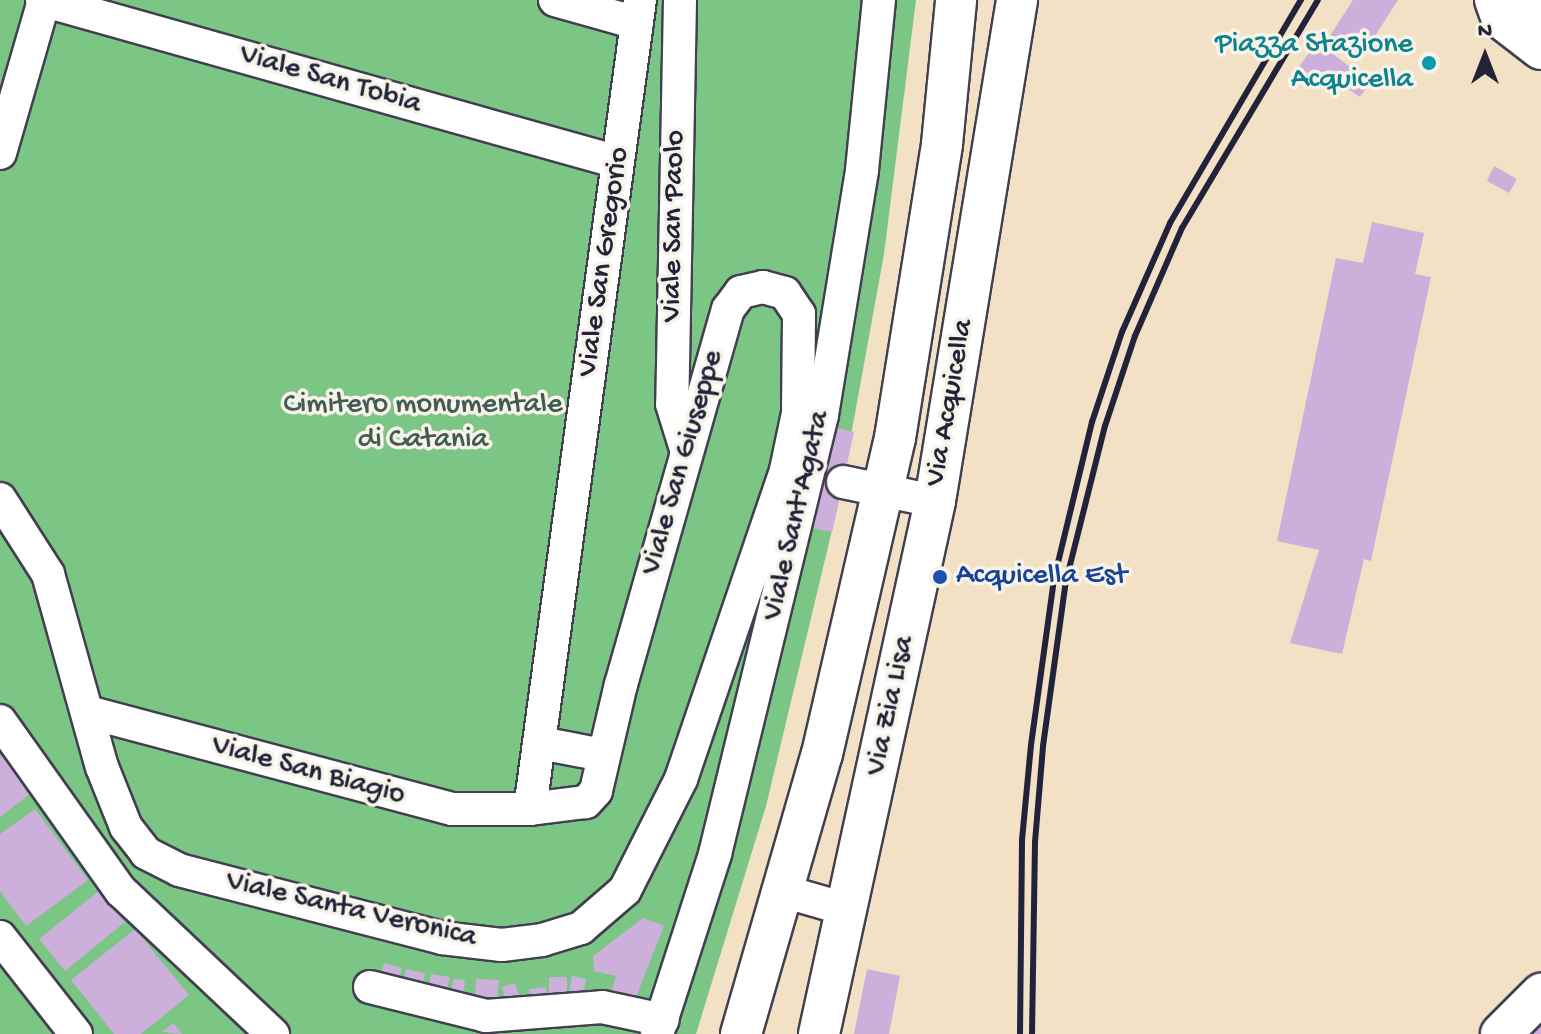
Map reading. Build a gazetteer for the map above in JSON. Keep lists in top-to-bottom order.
{
  "streets": {
    "main road": ["Via Acquicella", "Via Zia Lisa"],
    "street": [
      "Viale San Tobia",
      "Viale San Paolo",
      "Viale San Gregorio",
      "Viale San Giuseppe",
      "Viale Sant'Agata",
      "Viale San Biagio",
      "Viale Santa Veronica"
    ]
  },
  "crossings": [
    ["Viale San Tobia", "Viale San Gregorio"],
    ["Viale San Paolo", "Viale San Giuseppe"],
    ["Viale San Gregorio", "Viale San Giuseppe"],
    ["Viale San Gregorio", "Viale San Biagio"],
    ["Via Acquicella", "Via Zia Lisa"],
    ["Viale San Giuseppe", "Viale Sant'Agata"],
    ["Viale San Giuseppe", "Viale San Biagio"],
    ["Viale San Giuseppe", "Viale Santa Veronica"],
    ["Viale Sant'Agata", "Viale Santa Veronica"],
    ["Viale San Biagio", "Viale Santa Veronica"]
  ],
  "parks": ["Cimitero monumentale di Catania"],
  "places": ["Piazza Stazione Acquicella", "Acquicella Est"],
  "north": "top"
}
